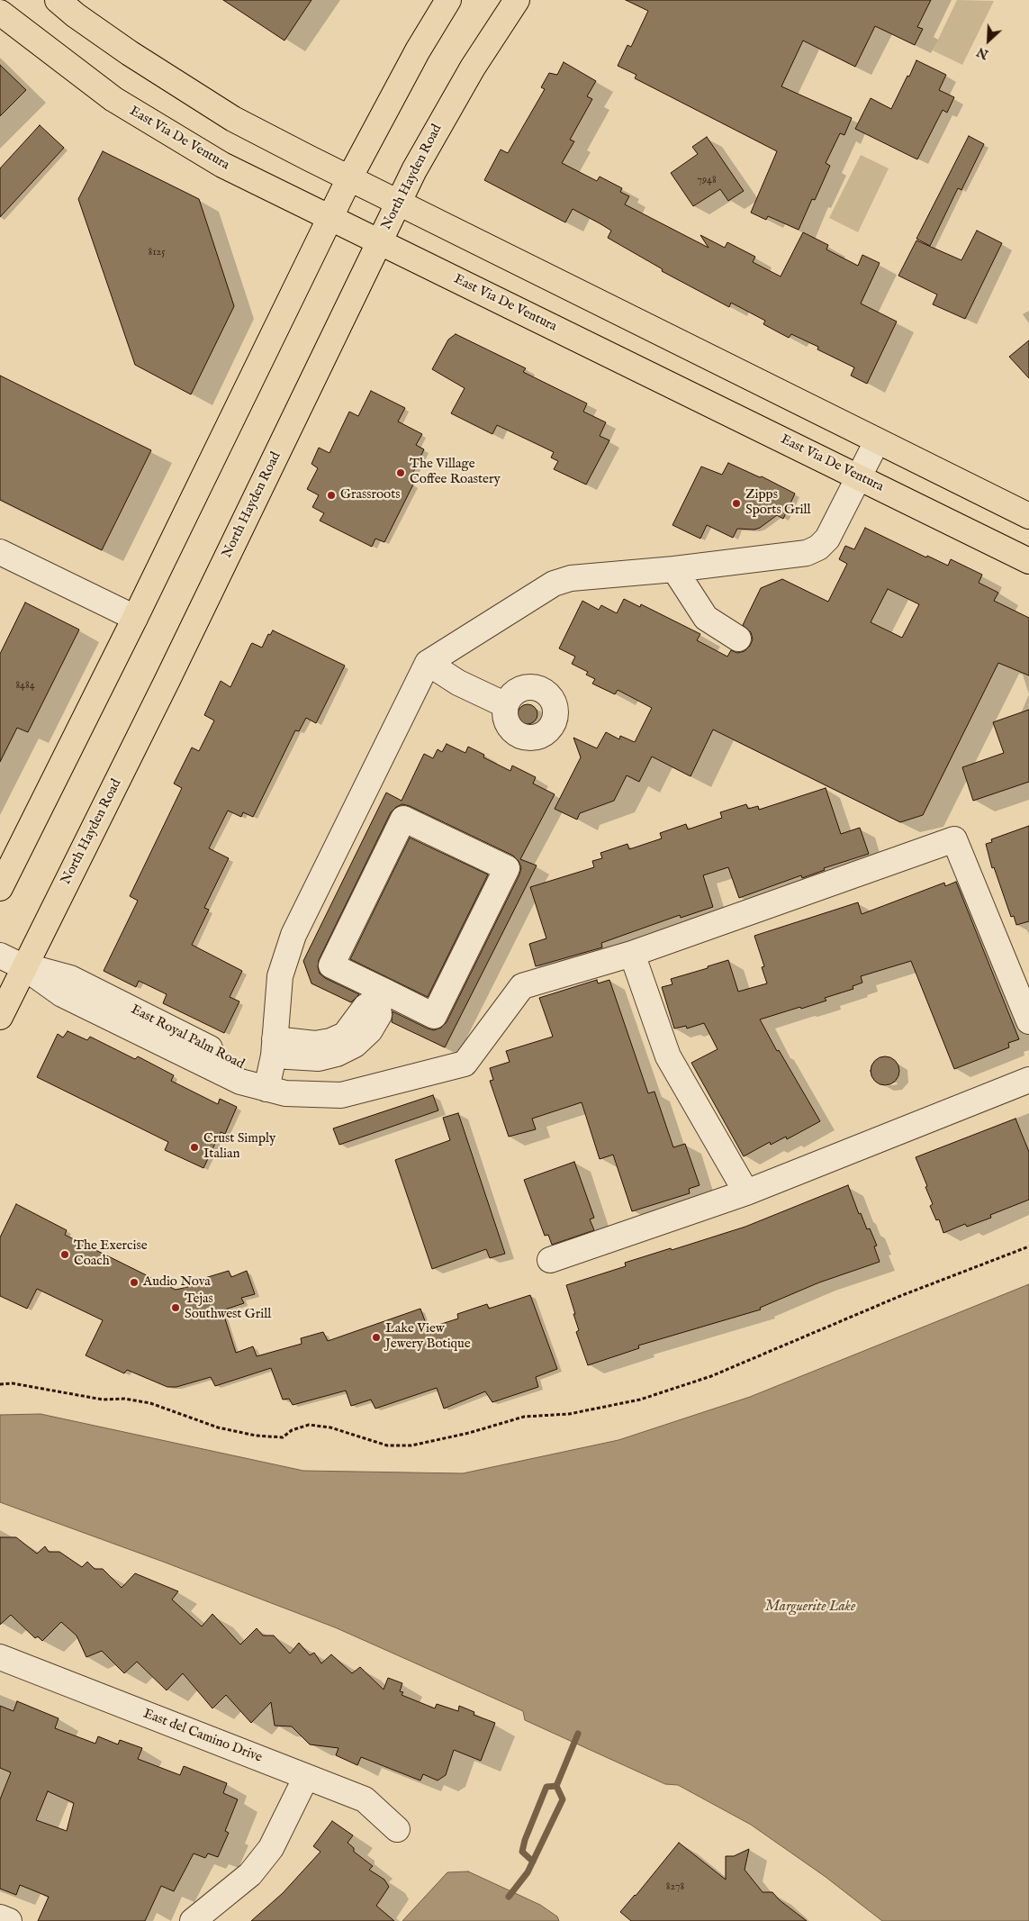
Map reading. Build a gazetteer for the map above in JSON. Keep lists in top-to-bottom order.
{
  "streets": {
    "main road": ["East Via De Ventura", "North Hayden Road"],
    "street": ["East Royal Palm Road", "East del Camino Drive"]
  },
  "crossings": [
    ["East Via De Ventura", "North Hayden Road"],
    ["North Hayden Road", "East Royal Palm Road"]
  ],
  "water": ["Marguerite Lake"],
  "places": [
    "The Village Coffee Roastery",
    "Grassroots",
    "Zipps Sports Grill",
    "Crust Simply Italian",
    "The Exercise Coach",
    "Audio Nova",
    "Tejas Southwest Grill",
    "Lake View Jewery Botique"
  ],
  "house_numbers": [
    "7948",
    "8125",
    "8484",
    "8278"
  ],
  "north": "bottom left"
}
